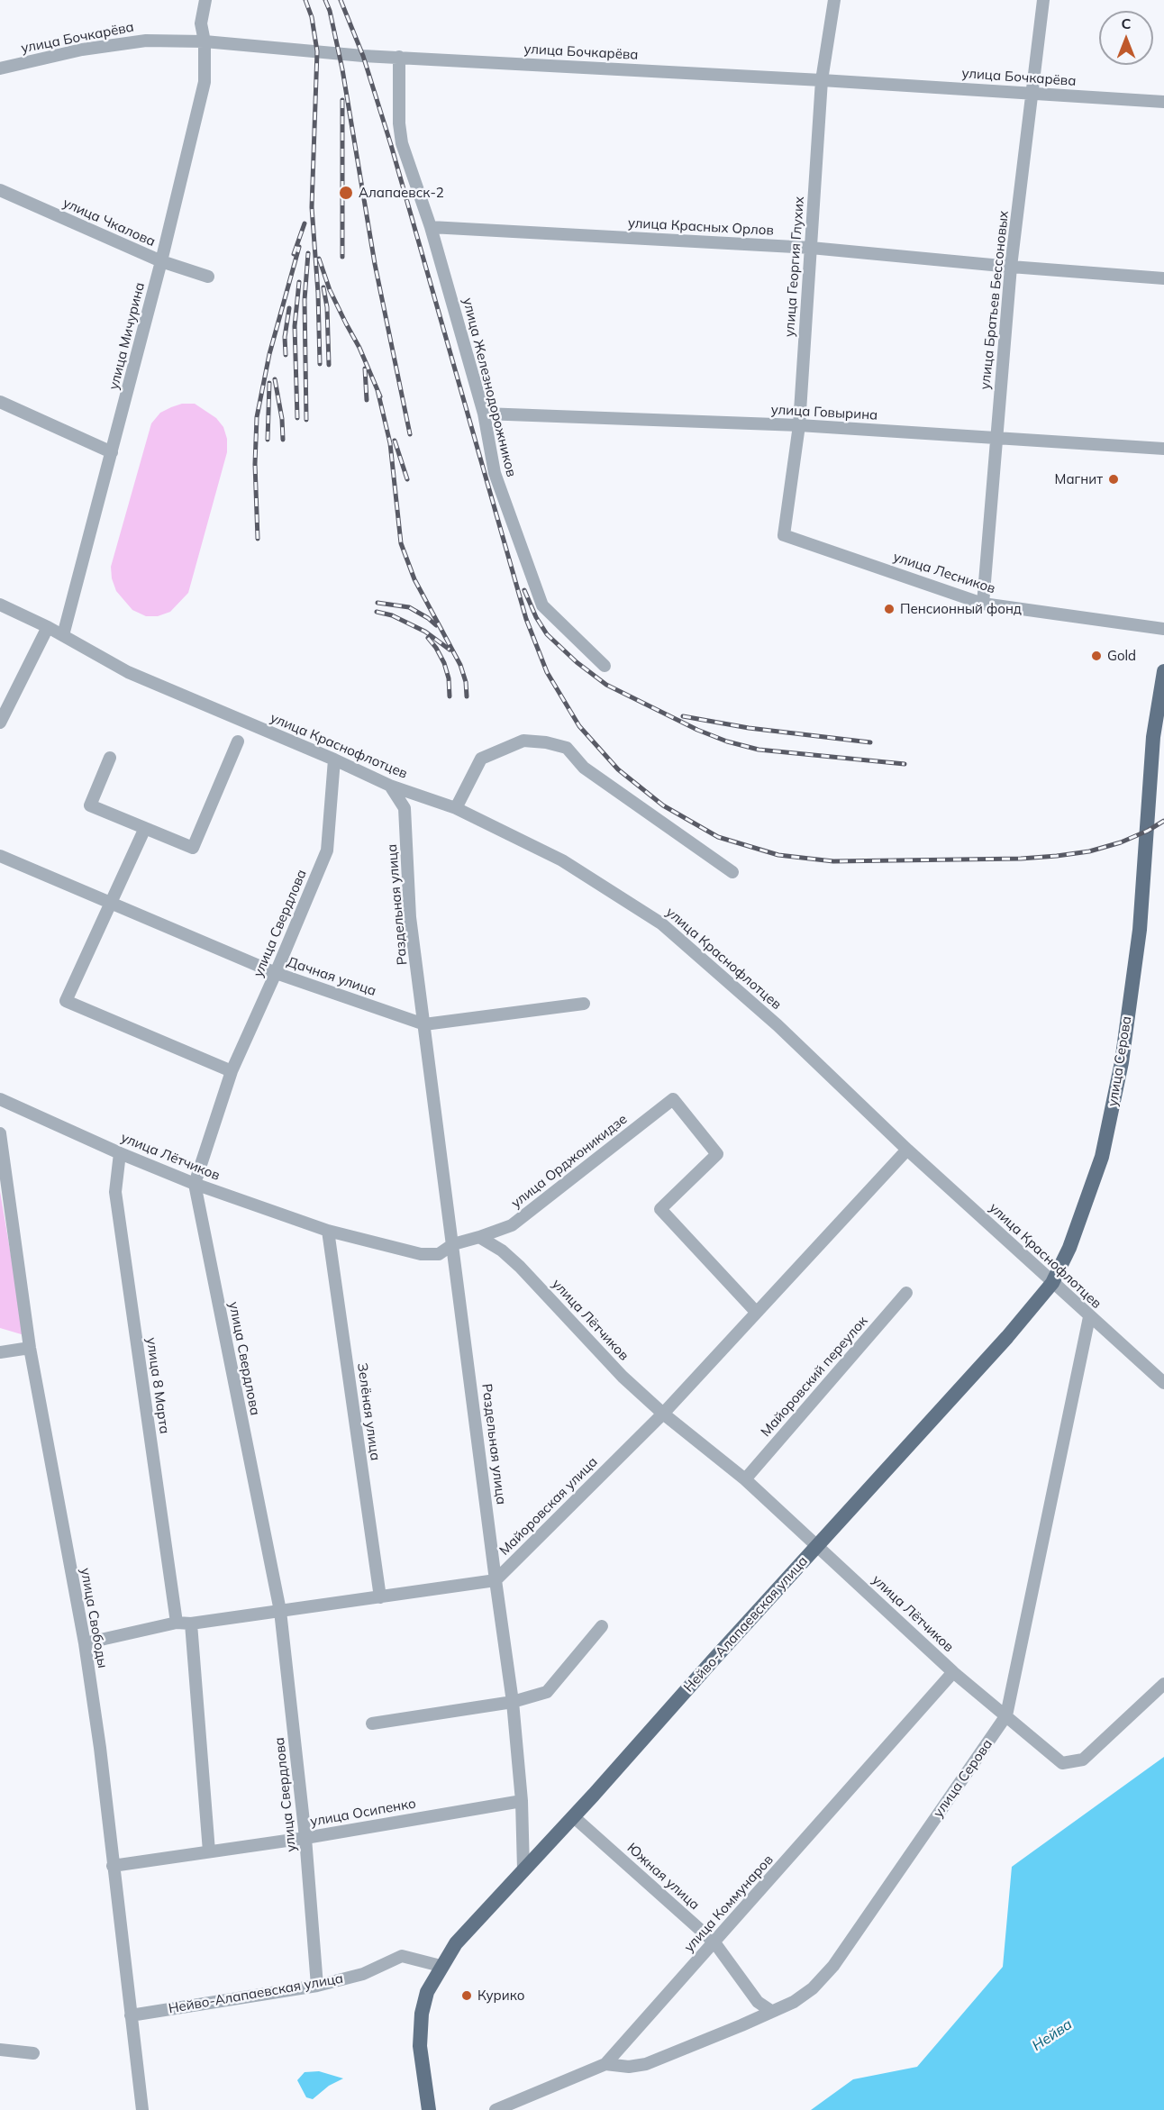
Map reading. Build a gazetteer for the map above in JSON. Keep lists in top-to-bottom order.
{
  "streets": {
    "main road": ["улица Серова", "Нейво-Алапаевская улица"],
    "street": [
      "улица Бочкарёва",
      "улица Чкалова",
      "улица Красных Орлов",
      "улица Георгия Глухих",
      "улица Братьев Бессоновых",
      "улица Мичурина",
      "улица Железнодорожников",
      "улица Говырина",
      "улица Лесников",
      "улица Краснофлотцев",
      "Раздельная улица",
      "улица Свердлова",
      "Дачная улица",
      "улица Лётчиков",
      "улица Орджоникидзе",
      "Майоровский переулок",
      "улица 8 Марта",
      "Зелёная улица",
      "Майоровская улица",
      "улица Свободы",
      "улица Осипенко",
      "Южная улица",
      "улица Коммунаров"
    ]
  },
  "crossings": [
    ["улица Бочкарёва", "улица Георгия Глухих"],
    ["улица Бочкарёва", "улица Братьев Бессоновых"],
    ["улица Бочкарёва", "улица Мичурина"],
    ["улица Бочкарёва", "улица Железнодорожников"],
    ["улица Чкалова", "улица Мичурина"],
    ["улица Красных Орлов", "улица Георгия Глухих"],
    ["улица Красных Орлов", "улица Братьев Бессоновых"],
    ["улица Красных Орлов", "улица Железнодорожников"],
    ["улица Георгия Глухих", "улица Говырина"],
    ["улица Георгия Глухих", "улица Лесников"],
    ["улица Братьев Бессоновых", "улица Говырина"],
    ["улица Братьев Бессоновых", "улица Лесников"],
    ["улица Мичурина", "улица Краснофлотцев"],
    ["улица Железнодорожников", "улица Говырина"],
    ["улица Краснофлотцев", "Раздельная улица"],
    ["улица Краснофлотцев", "улица Свердлова"],
    ["улица Краснофлотцев", "улица Серова"],
    ["улица Краснофлотцев", "Майоровская улица"],
    ["улица Краснофлотцев", "Нейво-Алапаевская улица"],
    ["Раздельная улица", "Дачная улица"],
    ["Раздельная улица", "улица Лётчиков"],
    ["Раздельная улица", "Майоровская улица"],
    ["Раздельная улица", "Нейво-Алапаевская улица"],
    ["Раздельная улица", "улица Осипенко"],
    ["улица Свердлова", "Дачная улица"],
    ["улица Свердлова", "улица Лётчиков"],
    ["улица Свердлова", "Нейво-Алапаевская улица"],
    ["улица Свердлова", "улица Осипенко"],
    ["улица Серова", "улица Лётчиков"],
    ["улица Серова", "Нейво-Алапаевская улица"],
    ["улица Серова", "Южная улица"],
    ["улица Серова", "улица Коммунаров"],
    ["улица Лётчиков", "улица Орджоникидзе"],
    ["улица Лётчиков", "Майоровский переулок"],
    ["улица Лётчиков", "улица 8 Марта"],
    ["улица Лётчиков", "Зелёная улица"],
    ["улица Лётчиков", "Майоровская улица"],
    ["улица Лётчиков", "Нейво-Алапаевская улица"],
    ["улица Лётчиков", "улица Коммунаров"],
    ["улица Орджоникидзе", "Майоровская улица"],
    ["улица Свободы", "Нейво-Алапаевская улица"],
    ["улица Свободы", "улица Осипенко"],
    ["Южная улица", "улица Коммунаров"]
  ],
  "water": ["Нейва"],
  "places": [
    "Алапаевск-2",
    "Магнит",
    "Пенсионный фонд",
    "Gold",
    "Курико"
  ],
  "north": "top"
}
